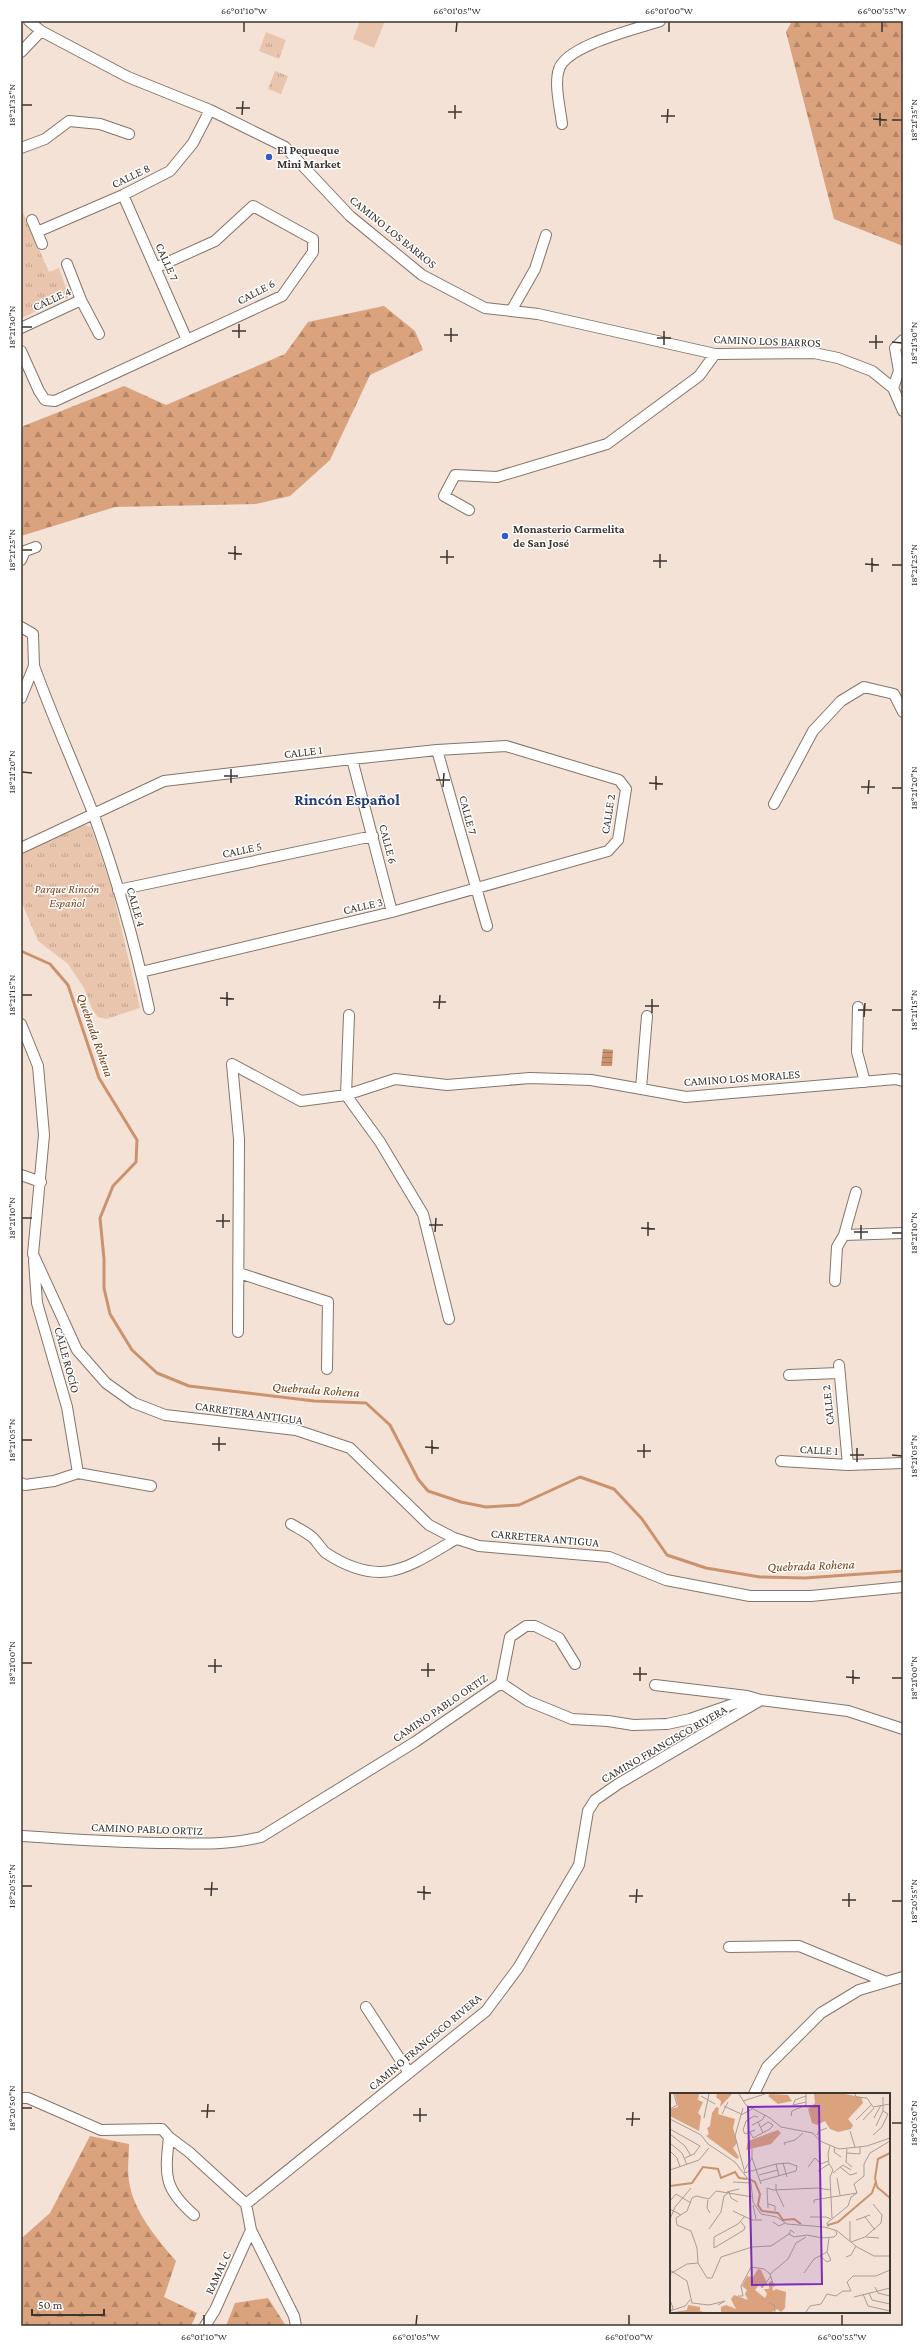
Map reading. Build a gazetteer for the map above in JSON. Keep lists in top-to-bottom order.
{
  "streets": {
    "street": [
      "CALLE 8",
      "CAMINO LOS BARROS",
      "CALLE 7",
      "CALLE 6",
      "CALLE 4",
      "CALLE 1",
      "CALLE 2",
      "CALLE 5",
      "CALLE 3",
      "CAMINO LOS MORALES",
      "CALLE ROCÍO",
      "CARRETERA ANTIGUA",
      "CAMINO PABLO ORTIZ",
      "CAMINO FRANCISCO RIVERA",
      "RAMAL C"
    ]
  },
  "crossings": [
    ["CALLE 8", "CAMINO LOS BARROS"],
    ["CALLE 8", "CALLE 7"],
    ["CALLE 7", "CALLE 6"],
    ["CALLE 7", "CALLE 1"],
    ["CALLE 7", "CALLE 3"],
    ["CALLE 6", "CALLE 1"],
    ["CALLE 6", "CALLE 5"],
    ["CALLE 6", "CALLE 3"],
    ["CALLE 4", "CALLE 1"],
    ["CALLE 4", "CALLE 5"],
    ["CALLE 4", "CALLE 3"],
    ["CALLE 1", "CALLE 2"],
    ["CALLE 2", "CALLE 3"],
    ["CALLE ROCÍO", "CARRETERA ANTIGUA"]
  ],
  "districts": ["Rincón Español"],
  "water": ["Quebrada Rohena"],
  "parks": ["Parque Rincón Español"],
  "places": ["El Pequeque Mini Market", "Monasterio Carmelita de San José"],
  "scale_bar": "50 m",
  "coordinates": [
    "66°01'10\"W",
    "66°01'05\"W",
    "66°01'00\"W",
    "66°00'55\"W",
    "18°21'35\"N",
    "18°21'30\"N",
    "18°21'25\"N",
    "18°21'20\"N",
    "18°21'15\"N",
    "18°21'10\"N",
    "18°21'05\"N",
    "18°21'00\"N",
    "18°20'55\"N",
    "18°20'50\"N"
  ]
}
